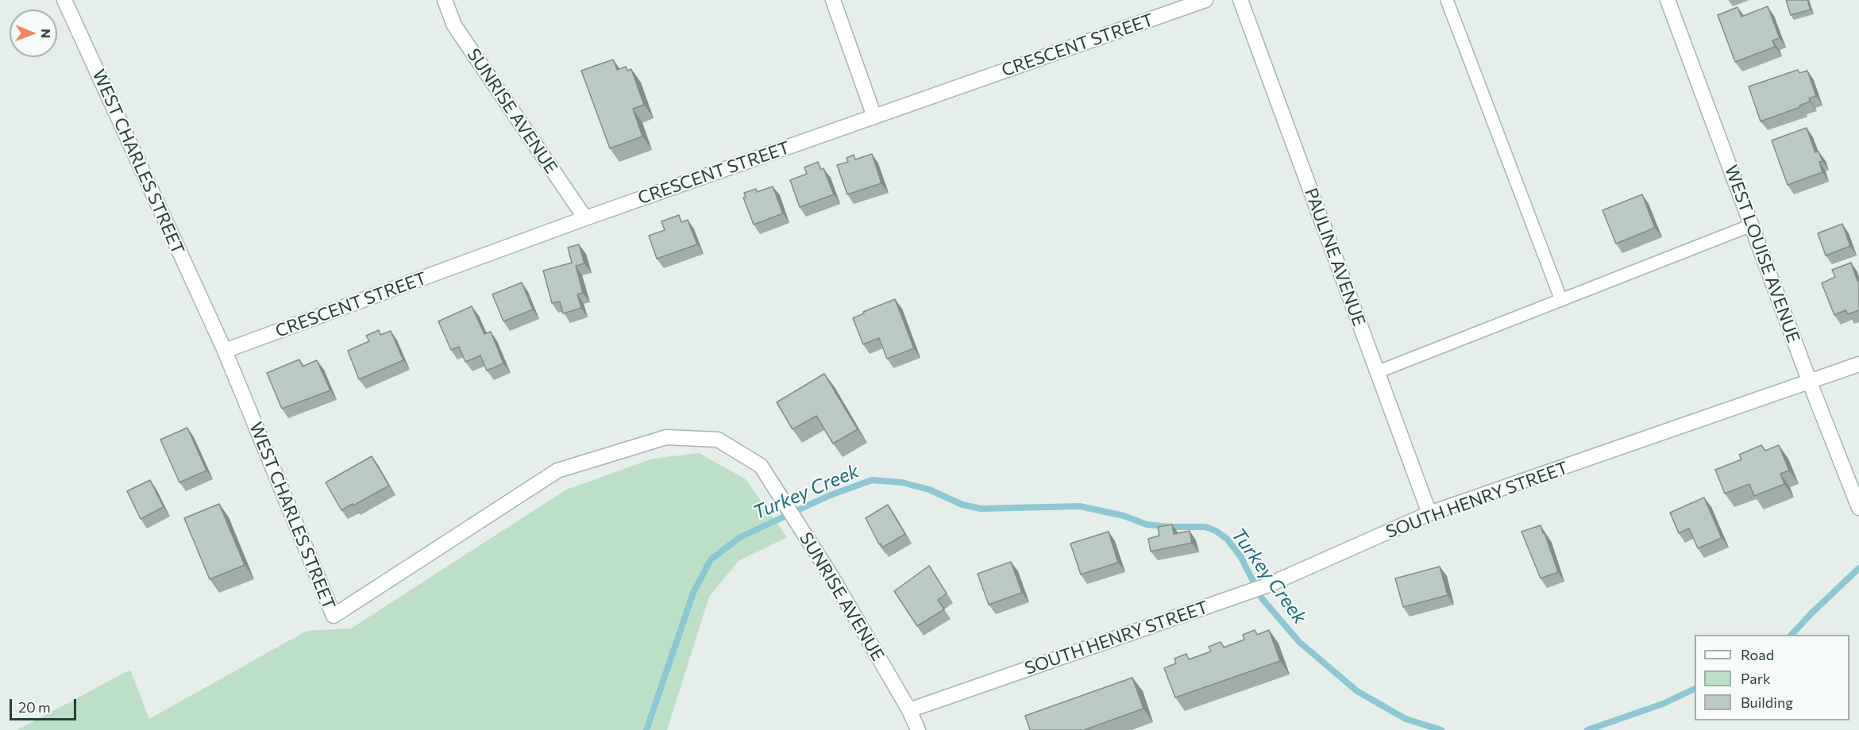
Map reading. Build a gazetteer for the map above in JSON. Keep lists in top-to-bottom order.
{
  "streets": {
    "street": [
      "CRESCENT STREET",
      "SUNRISE AVENUE",
      "WEST CHARLES STREET",
      "WEST LOUISE AVENUE",
      "PAULINE AVENUE",
      "SOUTH HENRY STREET"
    ]
  },
  "crossings": [
    ["CRESCENT STREET", "SUNRISE AVENUE"],
    ["CRESCENT STREET", "WEST CHARLES STREET"],
    ["SUNRISE AVENUE", "WEST CHARLES STREET"],
    ["SUNRISE AVENUE", "SOUTH HENRY STREET"],
    ["WEST LOUISE AVENUE", "SOUTH HENRY STREET"],
    ["PAULINE AVENUE", "SOUTH HENRY STREET"]
  ],
  "water": ["Turkey Creek"],
  "legend": ["Road", "Park", "Building"],
  "scale_bar": "20 m",
  "north": "right"
}
